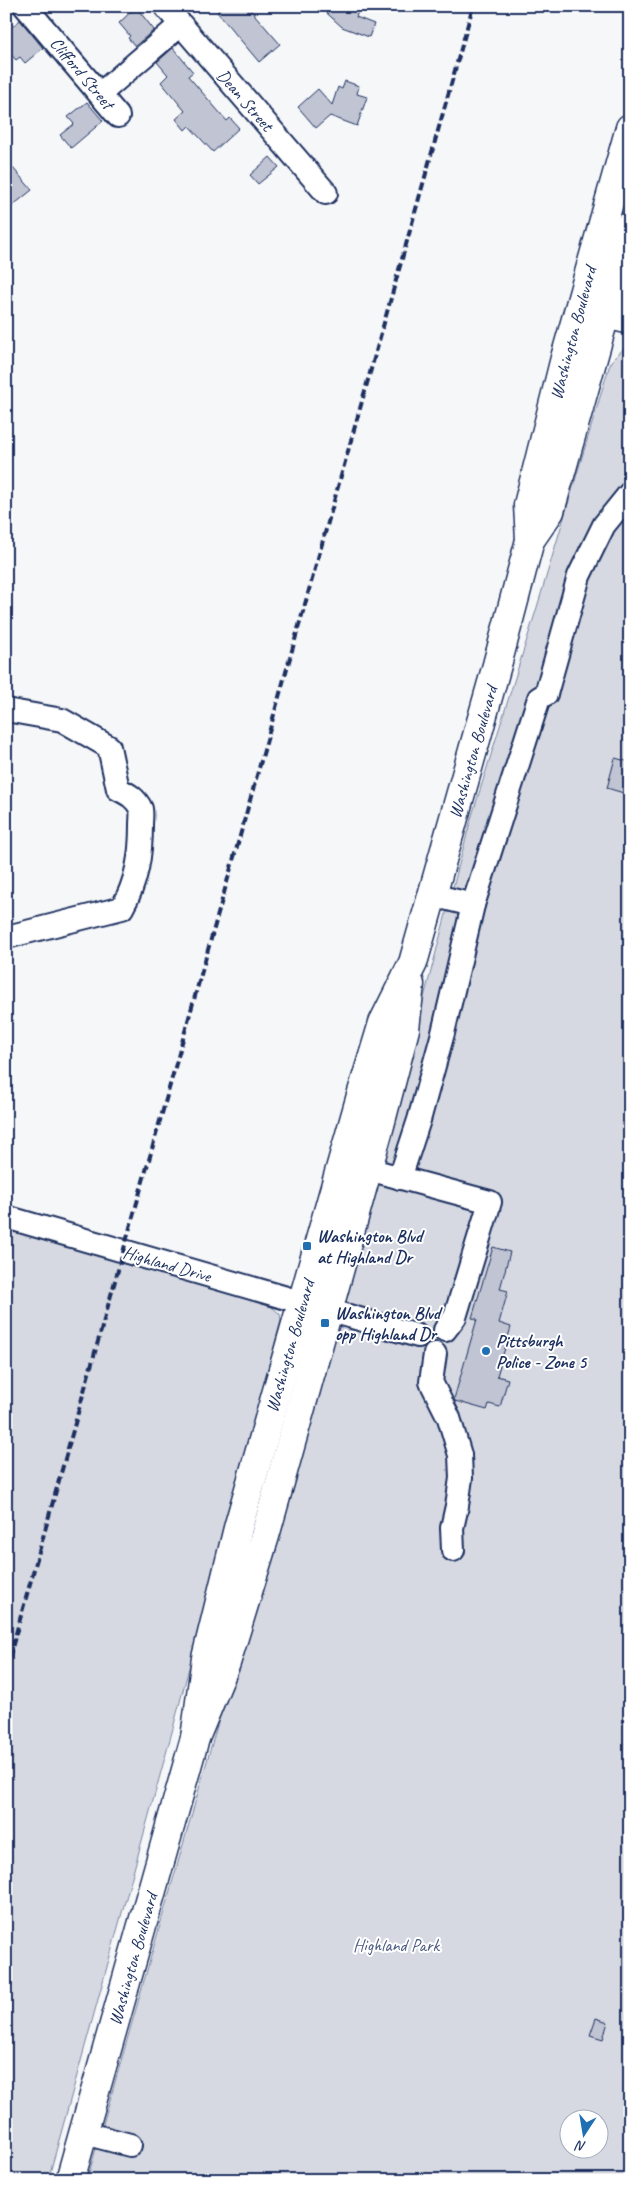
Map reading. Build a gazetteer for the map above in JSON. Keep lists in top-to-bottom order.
{
  "streets": {
    "main road": ["Washington Boulevard"],
    "street": ["Clifford Street", "Dean Street", "Highland Drive"]
  },
  "crossings": [
    ["Washington Boulevard", "Highland Drive"]
  ],
  "parks": ["Highland Park"],
  "places": {
    "transit": ["Washington Blvd at Highland Dr", "Washington Blvd opp Highland Dr"],
    "other": ["Pittsburgh Police - Zone 5"]
  },
  "north": "bottom"
}
